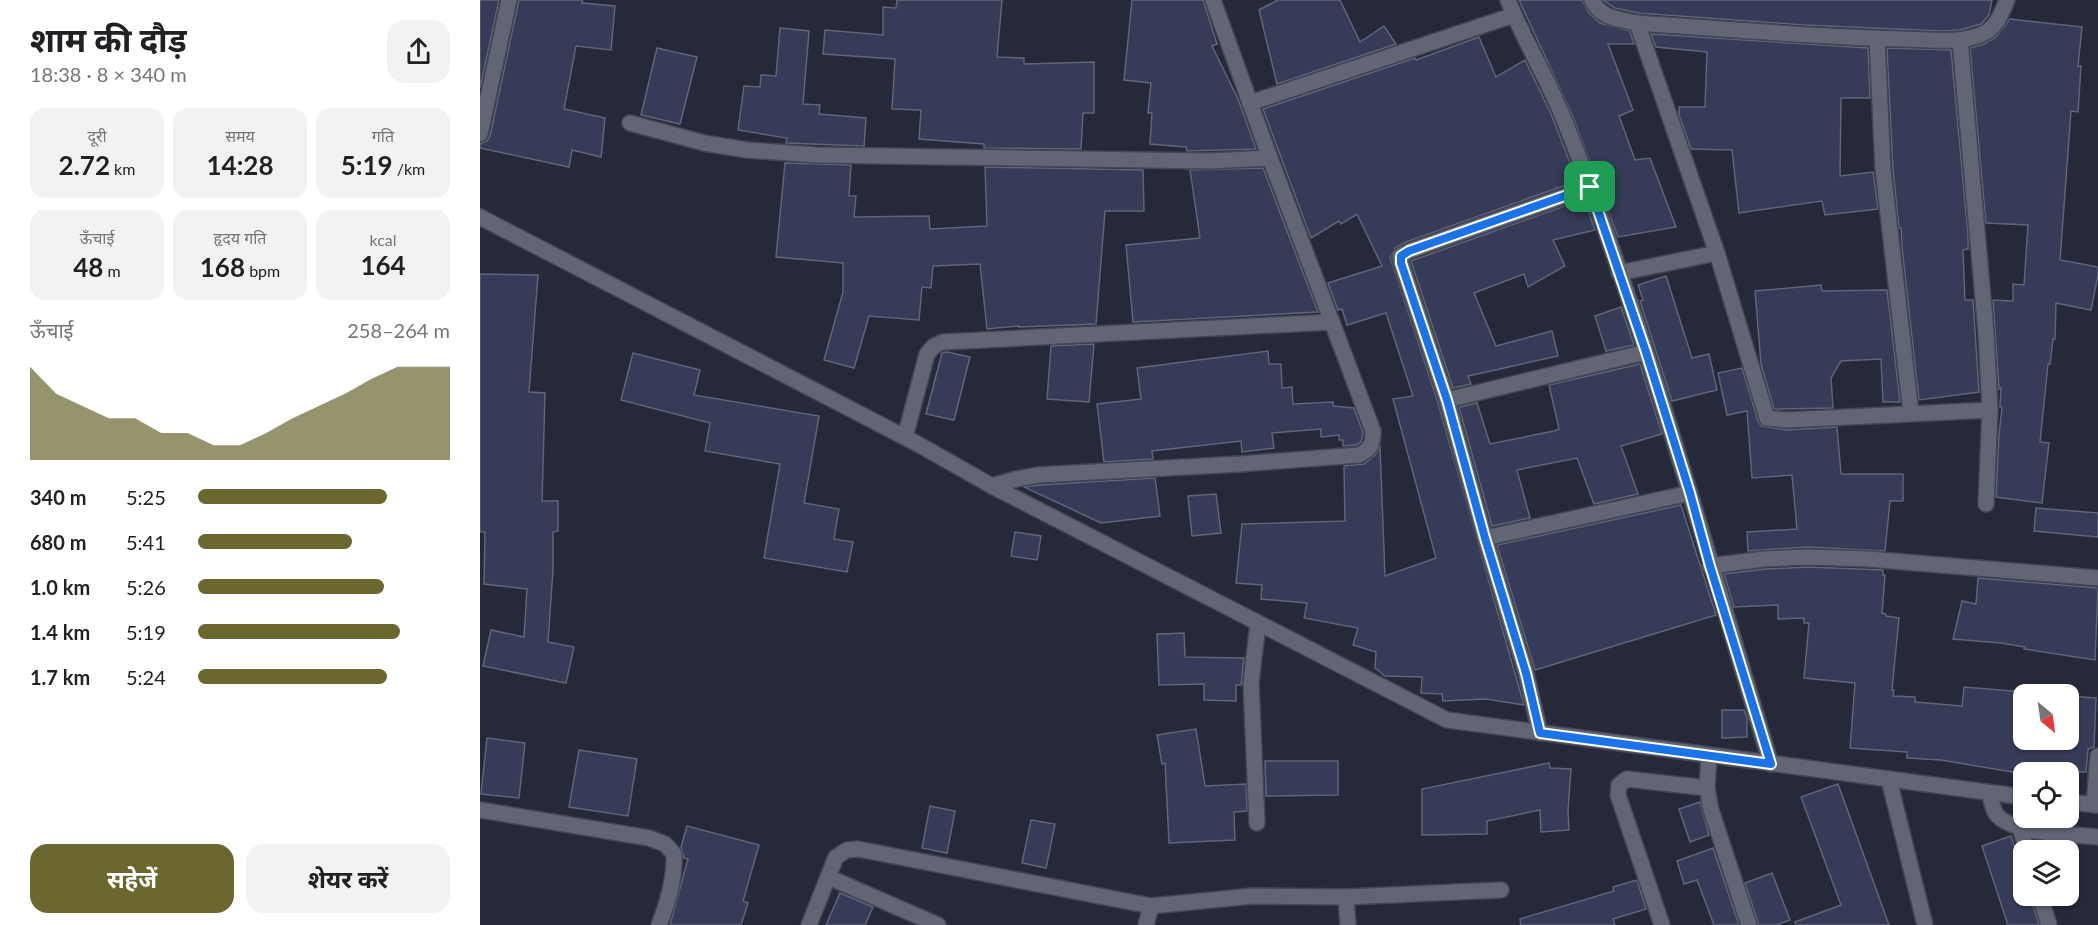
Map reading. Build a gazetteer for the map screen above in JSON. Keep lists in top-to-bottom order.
{
  "north": "bottom right",
  "page": {
    "heading": ["शाम की दौड़", "18:38 · 8 × 340 m"],
    "stats": [
      ["दूरी", "2.72 km"],
      ["समय", "14:28"],
      ["गति", "5:19 /km"],
      ["ऊँचाई", "48 m"],
      ["हृदय गति", "168 bpm"],
      ["kcal", "164"]
    ],
    "chart": ["ऊँचाई", "258–264 m"],
    "list": [
      {
        "name": "340 m",
        "note": "5:25"
      },
      {
        "name": "680 m",
        "note": "5:41"
      },
      {
        "name": "1.0 km",
        "note": "5:26"
      },
      {
        "name": "1.4 km",
        "note": "5:19"
      },
      {
        "name": "1.7 km",
        "note": "5:24"
      }
    ],
    "buttons": ["सहेजें", "शेयर करें"]
  }
}
